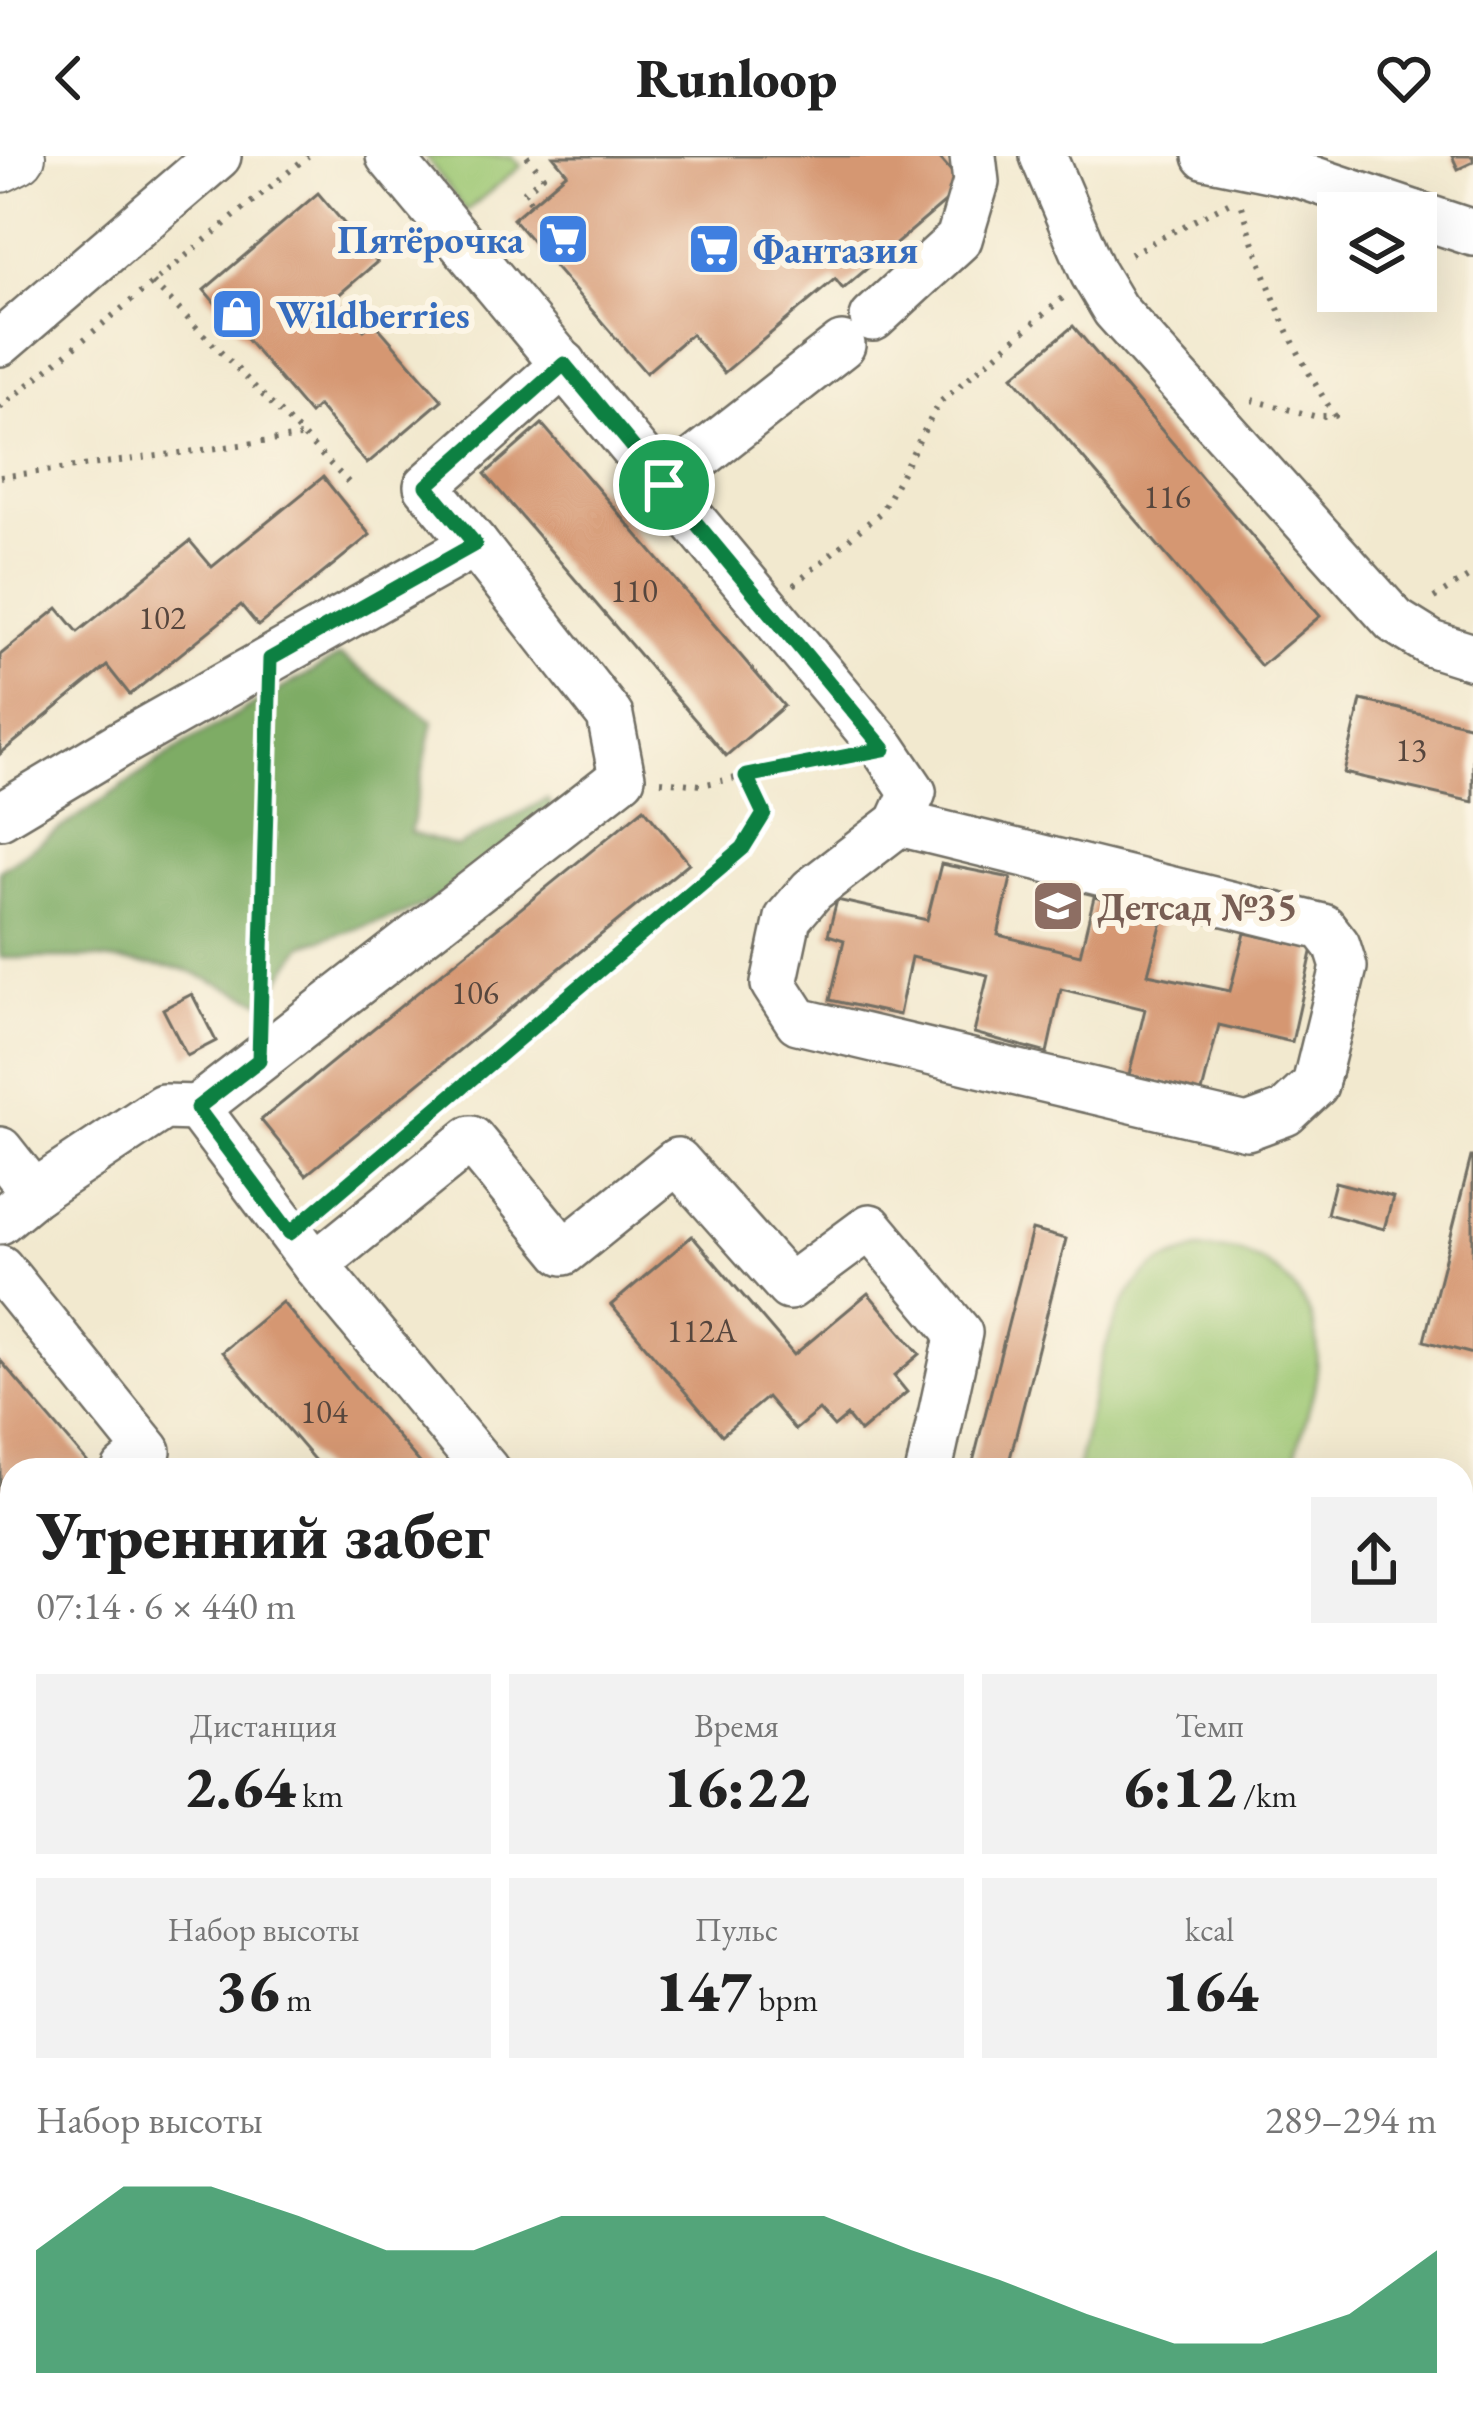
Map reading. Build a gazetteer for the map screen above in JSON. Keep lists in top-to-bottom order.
{
  "places": {
    "supermarket": ["Пятёрочка", "Фантазия"],
    "shop": ["Wildberries"],
    "school or university": ["Детсад №35"]
  },
  "house_numbers": [
    "116",
    "110",
    "102",
    "13",
    "106",
    "112А",
    "104"
  ],
  "page": {
    "header": "Runloop",
    "heading": ["Утренний забег", "07:14 · 6 × 440 m"],
    "stats": [
      ["Дистанция", "2.64 km"],
      ["Время", "16:22"],
      ["Темп", "6:12 /km"],
      ["Набор высоты", "36 m"],
      ["Пульс", "147 bpm"],
      ["kcal", "164"]
    ],
    "chart": ["Набор высоты", "289–294 m"]
  }
}
